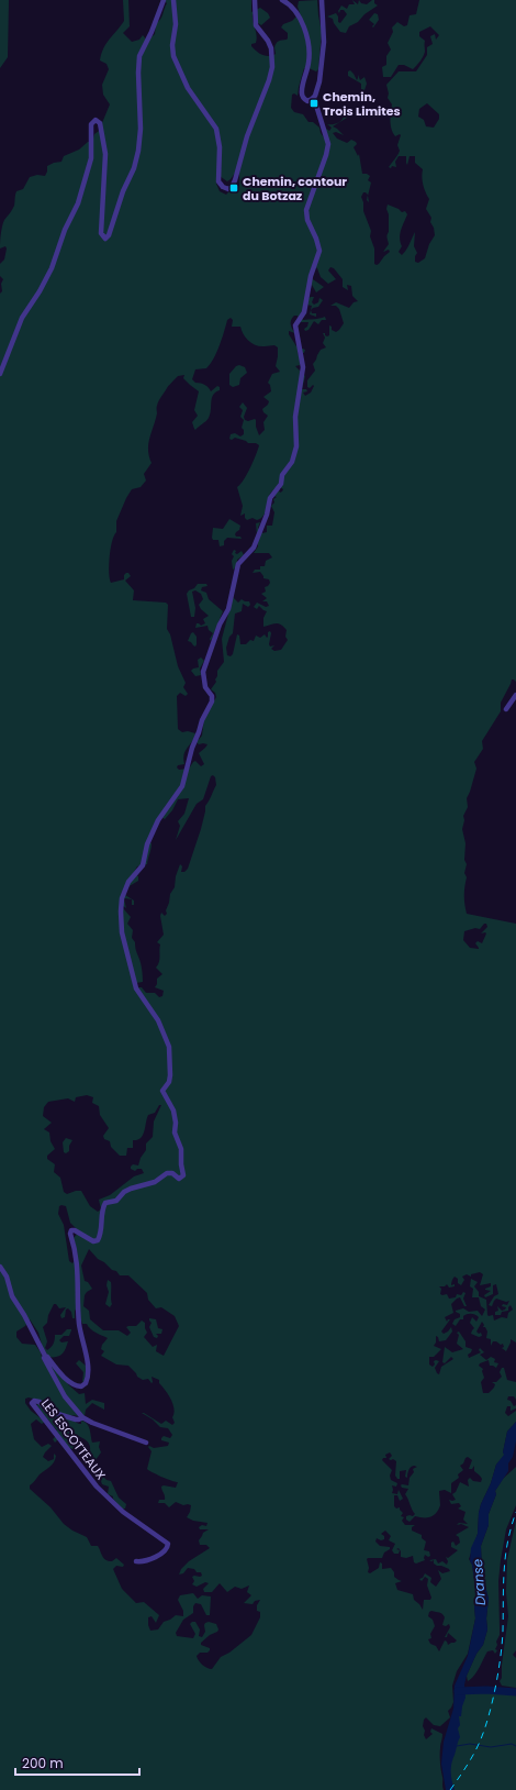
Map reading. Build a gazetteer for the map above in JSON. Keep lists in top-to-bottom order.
{
  "streets": {
    "street": ["LES ESCOTTEAUX"]
  },
  "water": ["Dranse"],
  "places": {
    "transit": ["Chemin, Trois Limites", "Chemin, contour du Botzaz"]
  },
  "scale_bar": "200 m"
}
